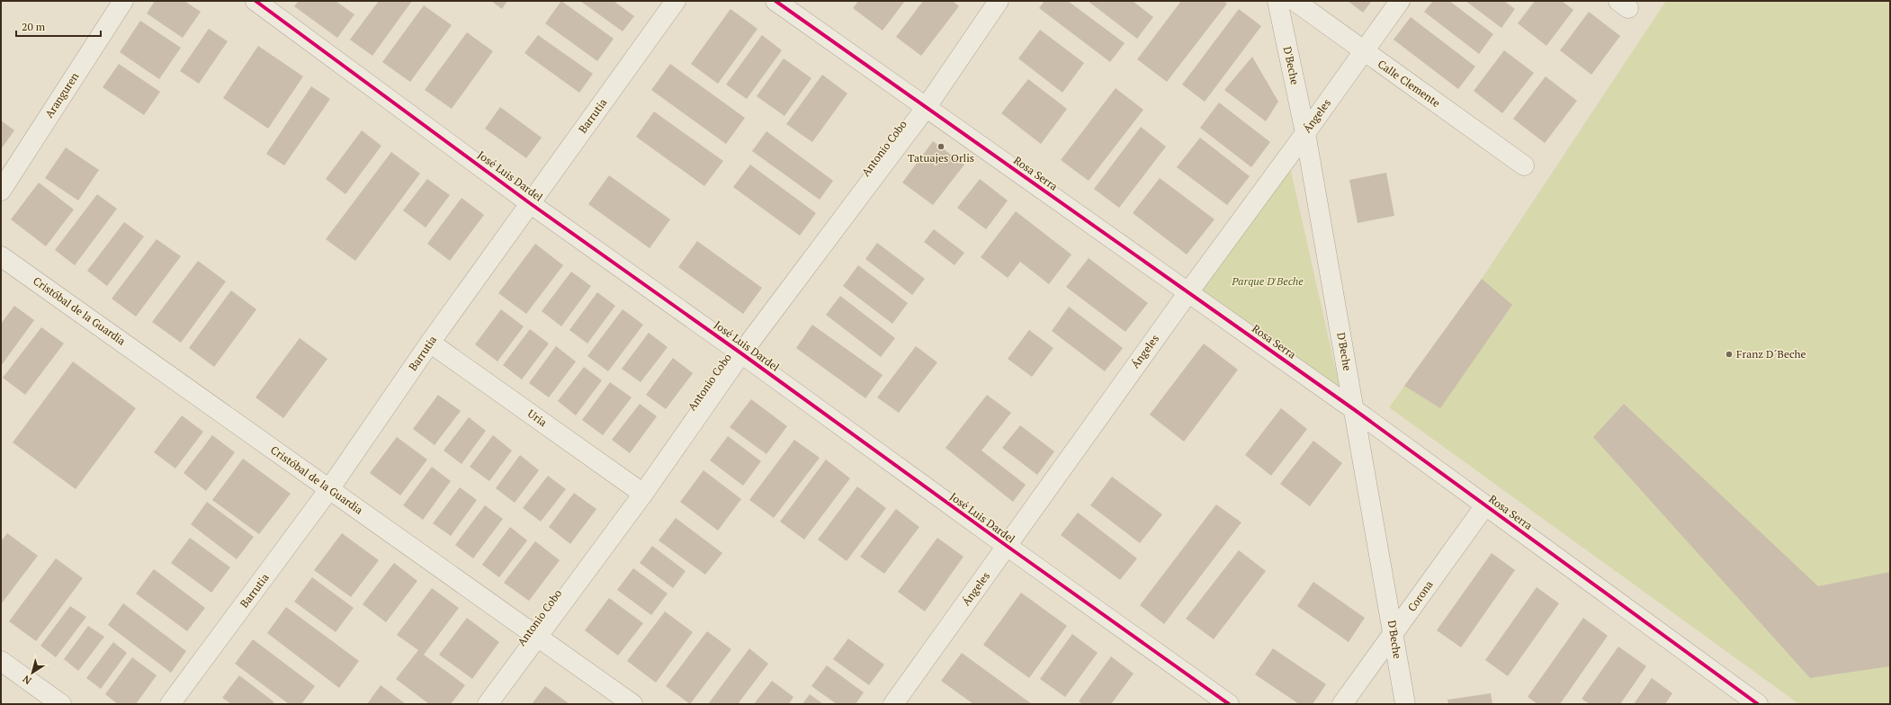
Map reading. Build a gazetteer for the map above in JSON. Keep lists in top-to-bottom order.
{
  "streets": {
    "street": [
      "D'Beche",
      "Calle Clemente",
      "Aranguren",
      "Barrutia",
      "Ángeles",
      "Antonio Cobo",
      "Rosa Serra",
      "José Luis Dardel",
      "Cristóbal de la Guardia",
      "Uria",
      "Corona"
    ]
  },
  "crossings": [
    ["D'Beche", "Ángeles"],
    ["D'Beche", "Rosa Serra"],
    ["D'Beche", "Corona"],
    ["Calle Clemente", "Ángeles"],
    ["Barrutia", "José Luis Dardel"],
    ["Barrutia", "Cristóbal de la Guardia"],
    ["Barrutia", "Uria"],
    ["Ángeles", "Rosa Serra"],
    ["Ángeles", "José Luis Dardel"],
    ["Antonio Cobo", "Rosa Serra"],
    ["Antonio Cobo", "José Luis Dardel"],
    ["Antonio Cobo", "Cristóbal de la Guardia"],
    ["Antonio Cobo", "Uria"],
    ["Rosa Serra", "Corona"]
  ],
  "parks": ["Parque D'Beche"],
  "places": ["Tatuajes Orlis", "Franz D´Beche"],
  "scale_bar": "20 m",
  "north": "bottom left"
}
